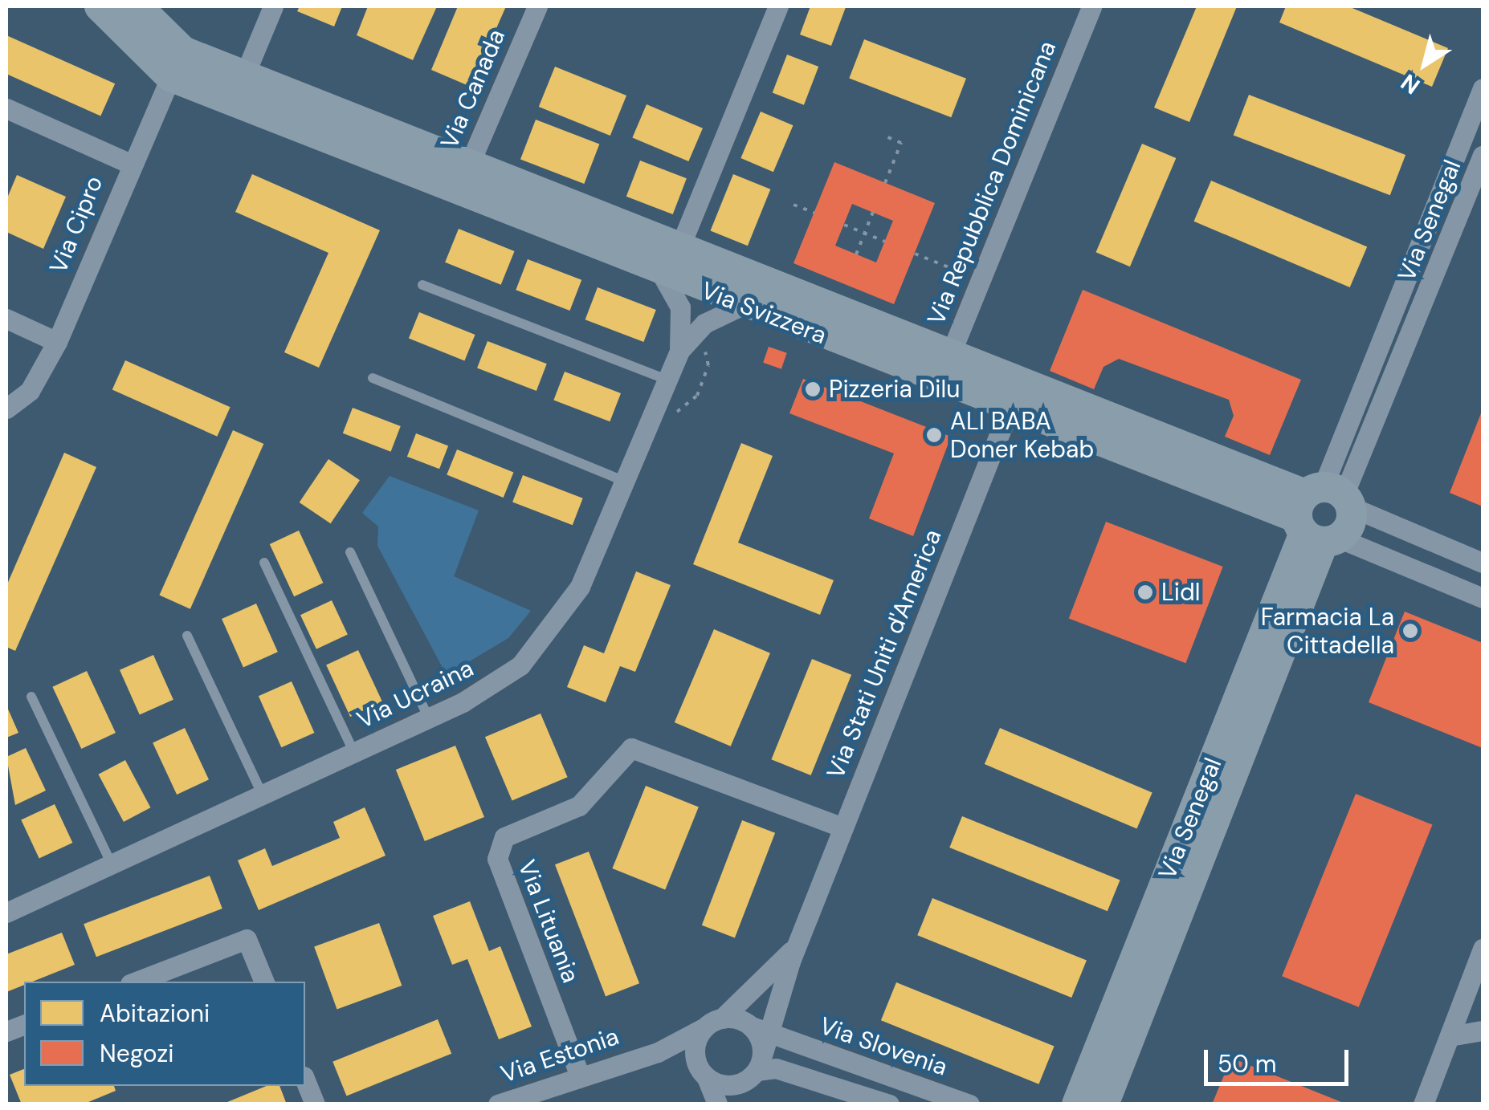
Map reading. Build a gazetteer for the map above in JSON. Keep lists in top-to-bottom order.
{
  "streets": {
    "main road": ["Via Senegal", "Via Svizzera"],
    "street": [
      "Via Canada",
      "Via Repubblica Dominicana",
      "Via Cipro",
      "Via Stati Uniti d'America",
      "Via Ucraina",
      "Via Lituania",
      "Via Slovenia",
      "Via Estonia"
    ]
  },
  "crossings": [
    ["Via Canada", "Via Svizzera"],
    ["Via Repubblica Dominicana", "Via Svizzera"],
    ["Via Senegal", "Via Svizzera"],
    ["Via Cipro", "Via Svizzera"],
    ["Via Svizzera", "Via Stati Uniti d'America"],
    ["Via Svizzera", "Via Ucraina"],
    ["Via Stati Uniti d'America", "Via Lituania"],
    ["Via Stati Uniti d'America", "Via Slovenia"],
    ["Via Stati Uniti d'America", "Via Estonia"],
    ["Via Lituania", "Via Estonia"],
    ["Via Slovenia", "Via Estonia"]
  ],
  "places": [
    "Pizzeria Dilu",
    "ALI BABA Doner Kebab",
    "Lidl",
    "Farmacia La Cittadella"
  ],
  "legend": ["Abitazioni", "Negozi"],
  "scale_bar": "50 m",
  "north": "bottom left"
}
